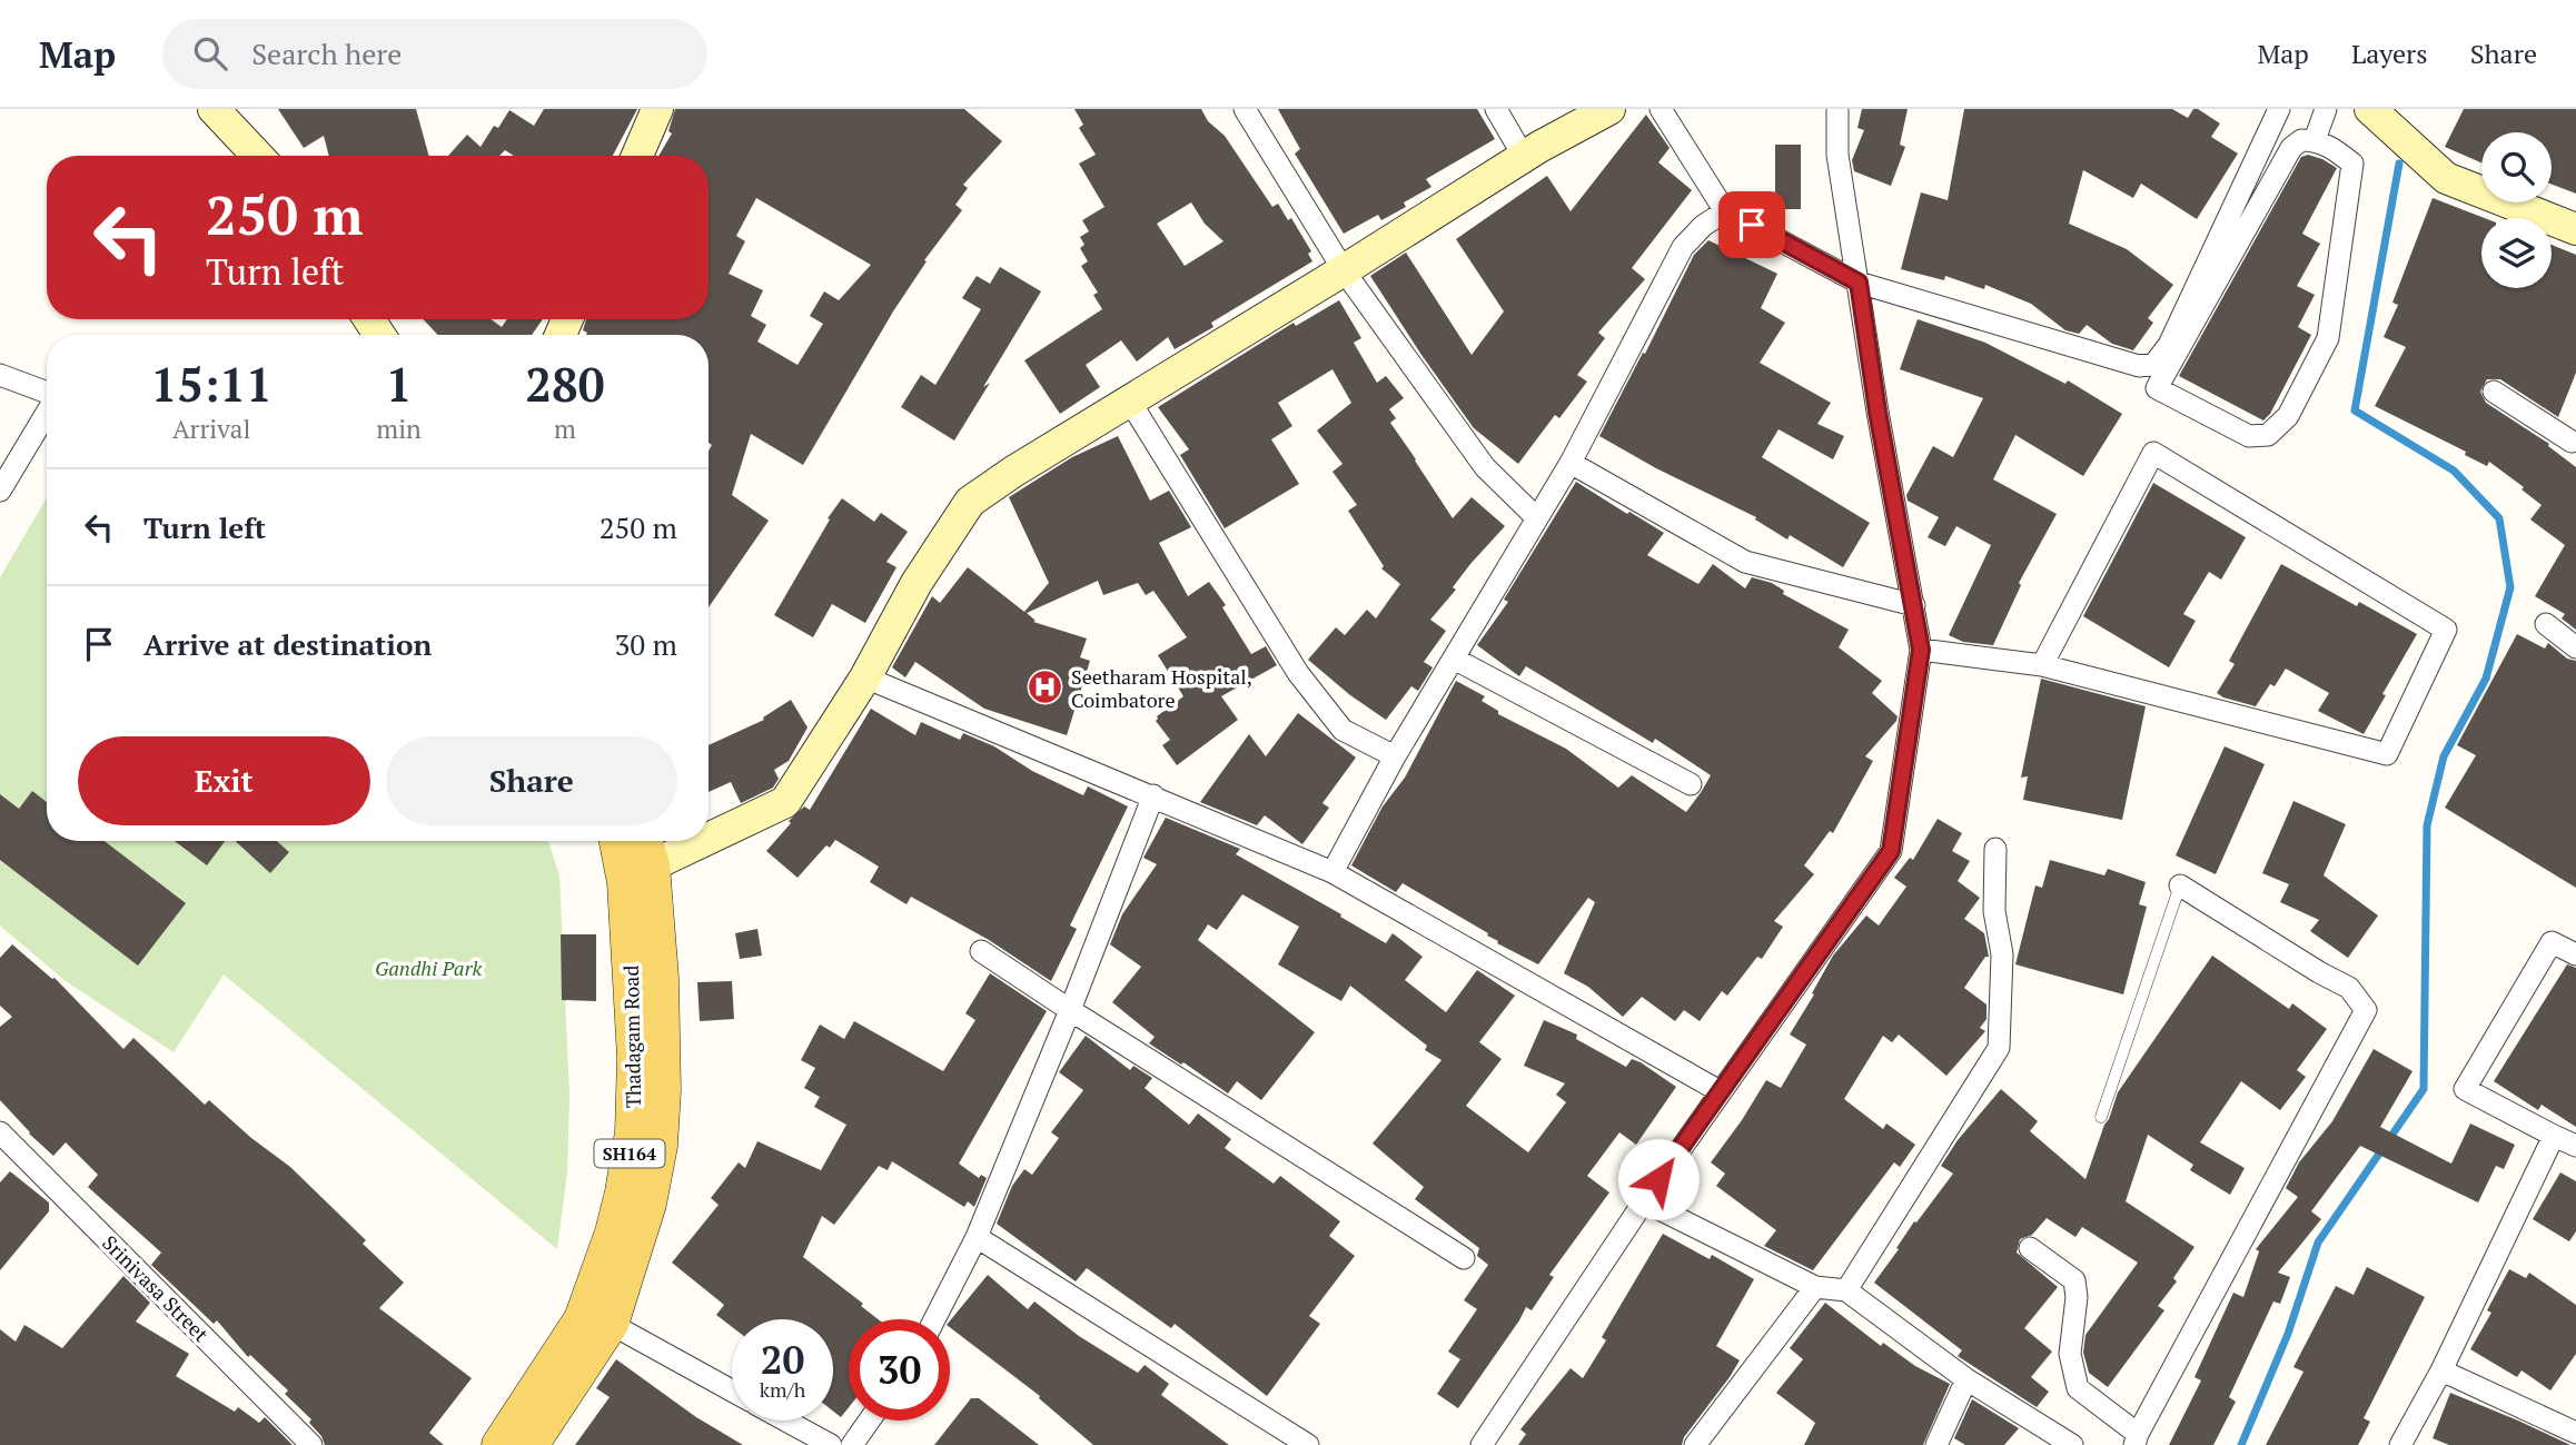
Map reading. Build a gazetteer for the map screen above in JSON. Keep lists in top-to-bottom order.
{
  "streets": {
    "main road": ["Thadagam Road", "SH164"],
    "street": ["Srinivasa Street"]
  },
  "parks": ["Gandhi Park"],
  "places": {
    "hospital": ["Seetharam Hospital, Coimbatore"]
  },
  "page": {
    "header": "Map",
    "search": "Search here",
    "nav": ["Map", "Layers", "Share"],
    "turn": ["250 m", "Turn left"],
    "eta": [
      "15:11",
      "Arrival",
      "1",
      "min",
      "280",
      "m"
    ],
    "list": [
      {
        "name": "Turn left",
        "value": "250 m"
      },
      {
        "name": "Arrive at destination",
        "value": "30 m"
      }
    ],
    "buttons": ["Exit", "Share"],
    "speed": "20 km/h",
    "limit": "30"
  }
}
